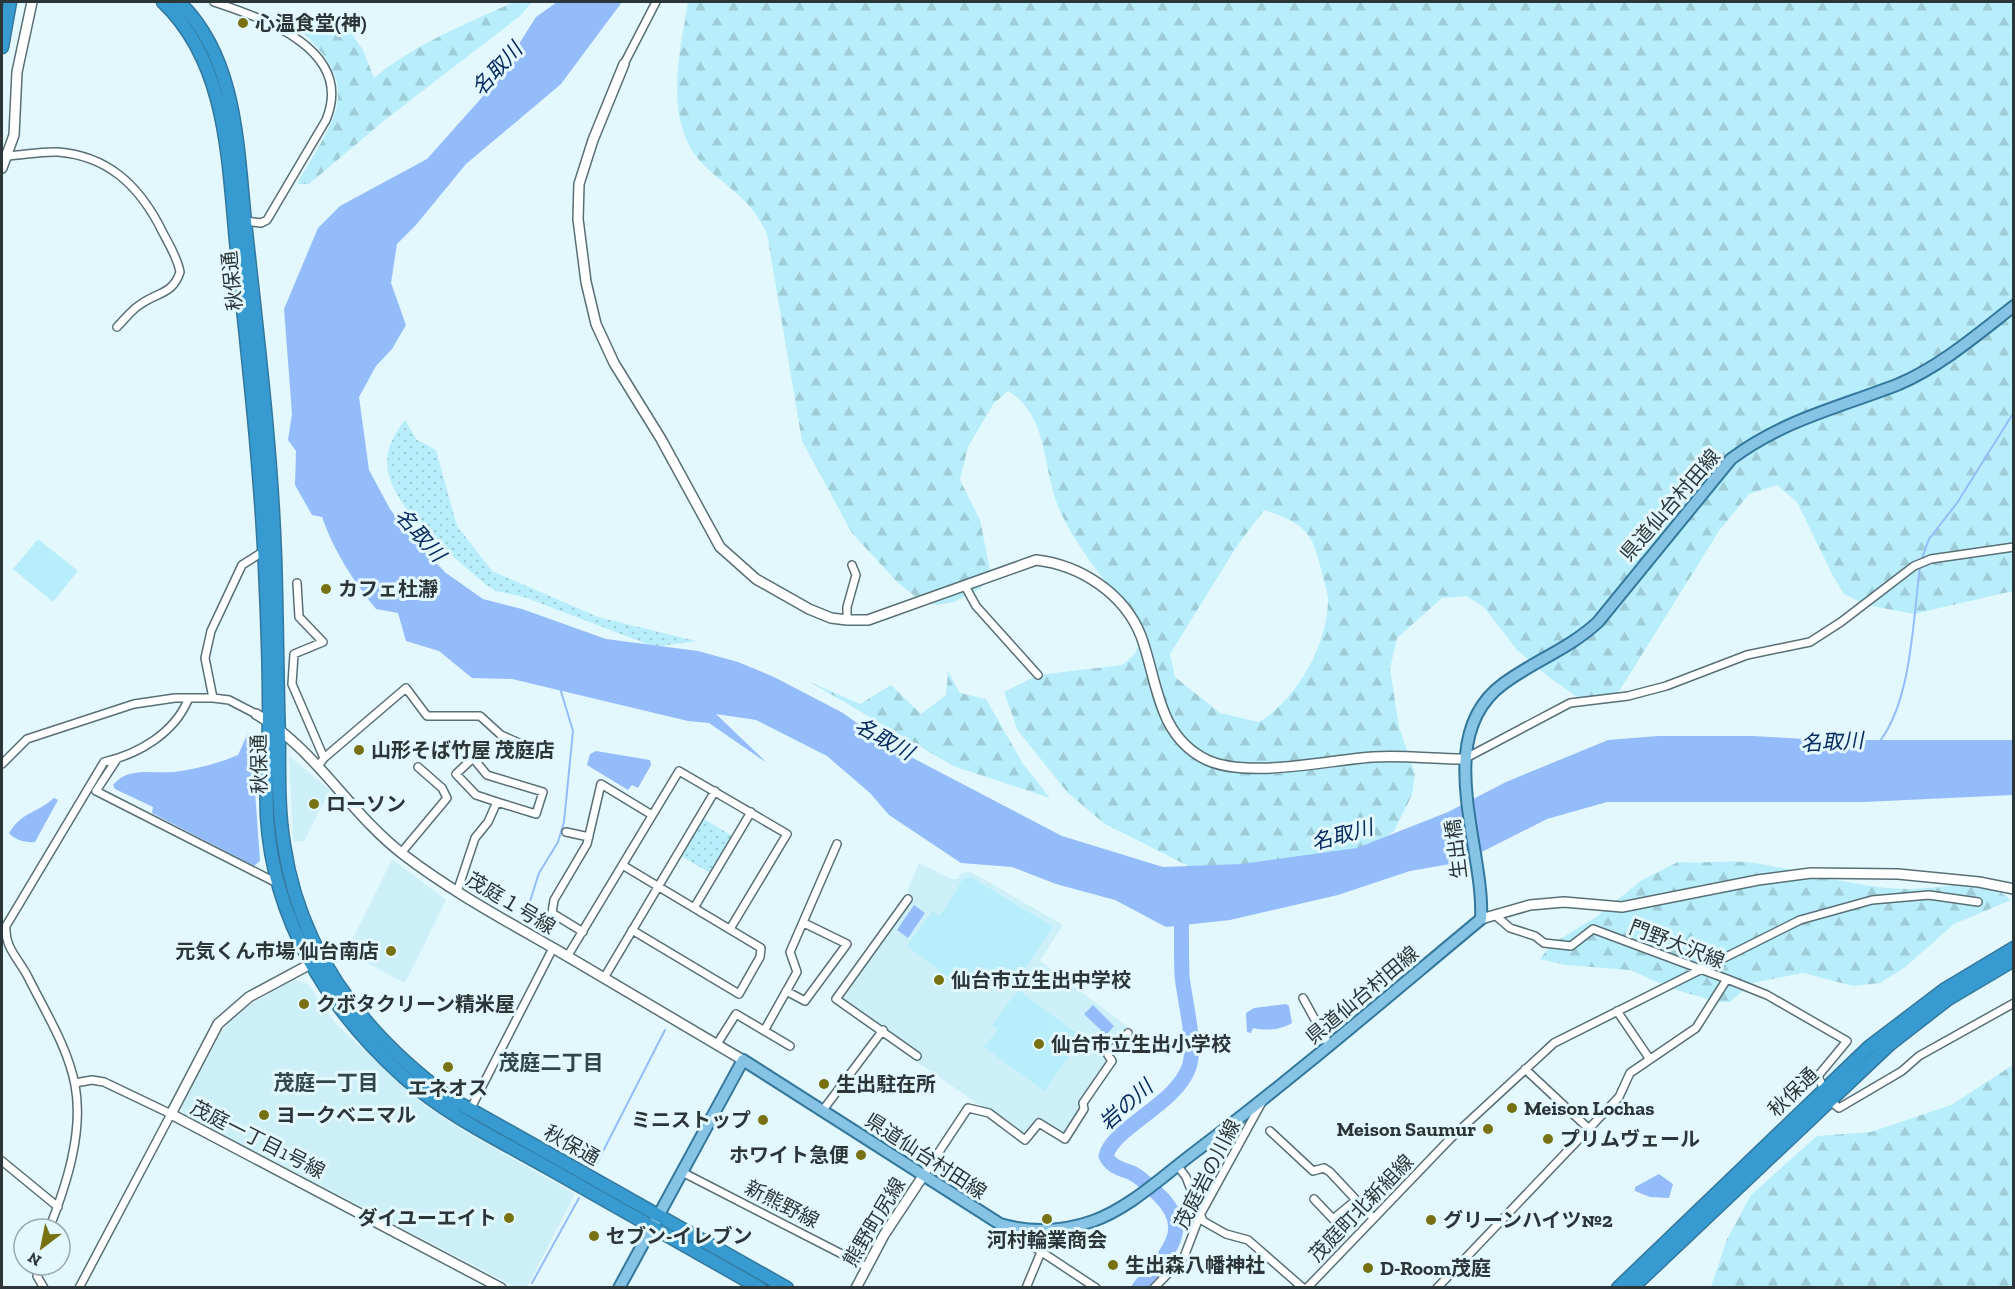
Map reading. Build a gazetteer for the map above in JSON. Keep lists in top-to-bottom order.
{
  "streets": {
    "highway": ["秋保通"],
    "main road": ["県道仙台村田線", "生出橋"],
    "street": [
      "茂庭１号線",
      "門野大沢線",
      "茂庭一丁目1号線",
      "茂庭岩の川線",
      "新熊野線",
      "茂庭町北新組線",
      "熊野町尻線"
    ]
  },
  "crossings": [
    ["秋保通", "茂庭１号線"],
    ["秋保通", "茂庭一丁目1号線"],
    ["県道仙台村田線", "生出橋"],
    ["県道仙台村田線", "茂庭１号線"],
    ["県道仙台村田線", "茂庭岩の川線"],
    ["県道仙台村田線", "熊野町尻線"],
    ["門野大沢線", "茂庭町北新組線"],
    ["新熊野線", "熊野町尻線"]
  ],
  "districts": ["茂庭二丁目", "茂庭一丁目"],
  "water": ["名取川", "岩の川"],
  "places": [
    "心温食堂(神)",
    "カフェ杜瀞",
    "山形そば竹屋 茂庭店",
    "ローソン",
    "元気くん市場 仙台南店",
    "仙台市立生出中学校",
    "クボタクリーン精米屋",
    "仙台市立生出小学校",
    "エネオス",
    "生出駐在所",
    "Meison Lochas",
    "ヨークベニマル",
    "ミニストップ",
    "Meison Saumur",
    "プリムヴェール",
    "ホワイト急便",
    "ダイユーエイト",
    "河村輪業商会",
    "グリーンハイツ№2",
    "セブン-イレブン",
    "生出森八幡神社",
    "D-Room茂庭"
  ],
  "north": "bottom left"
}
